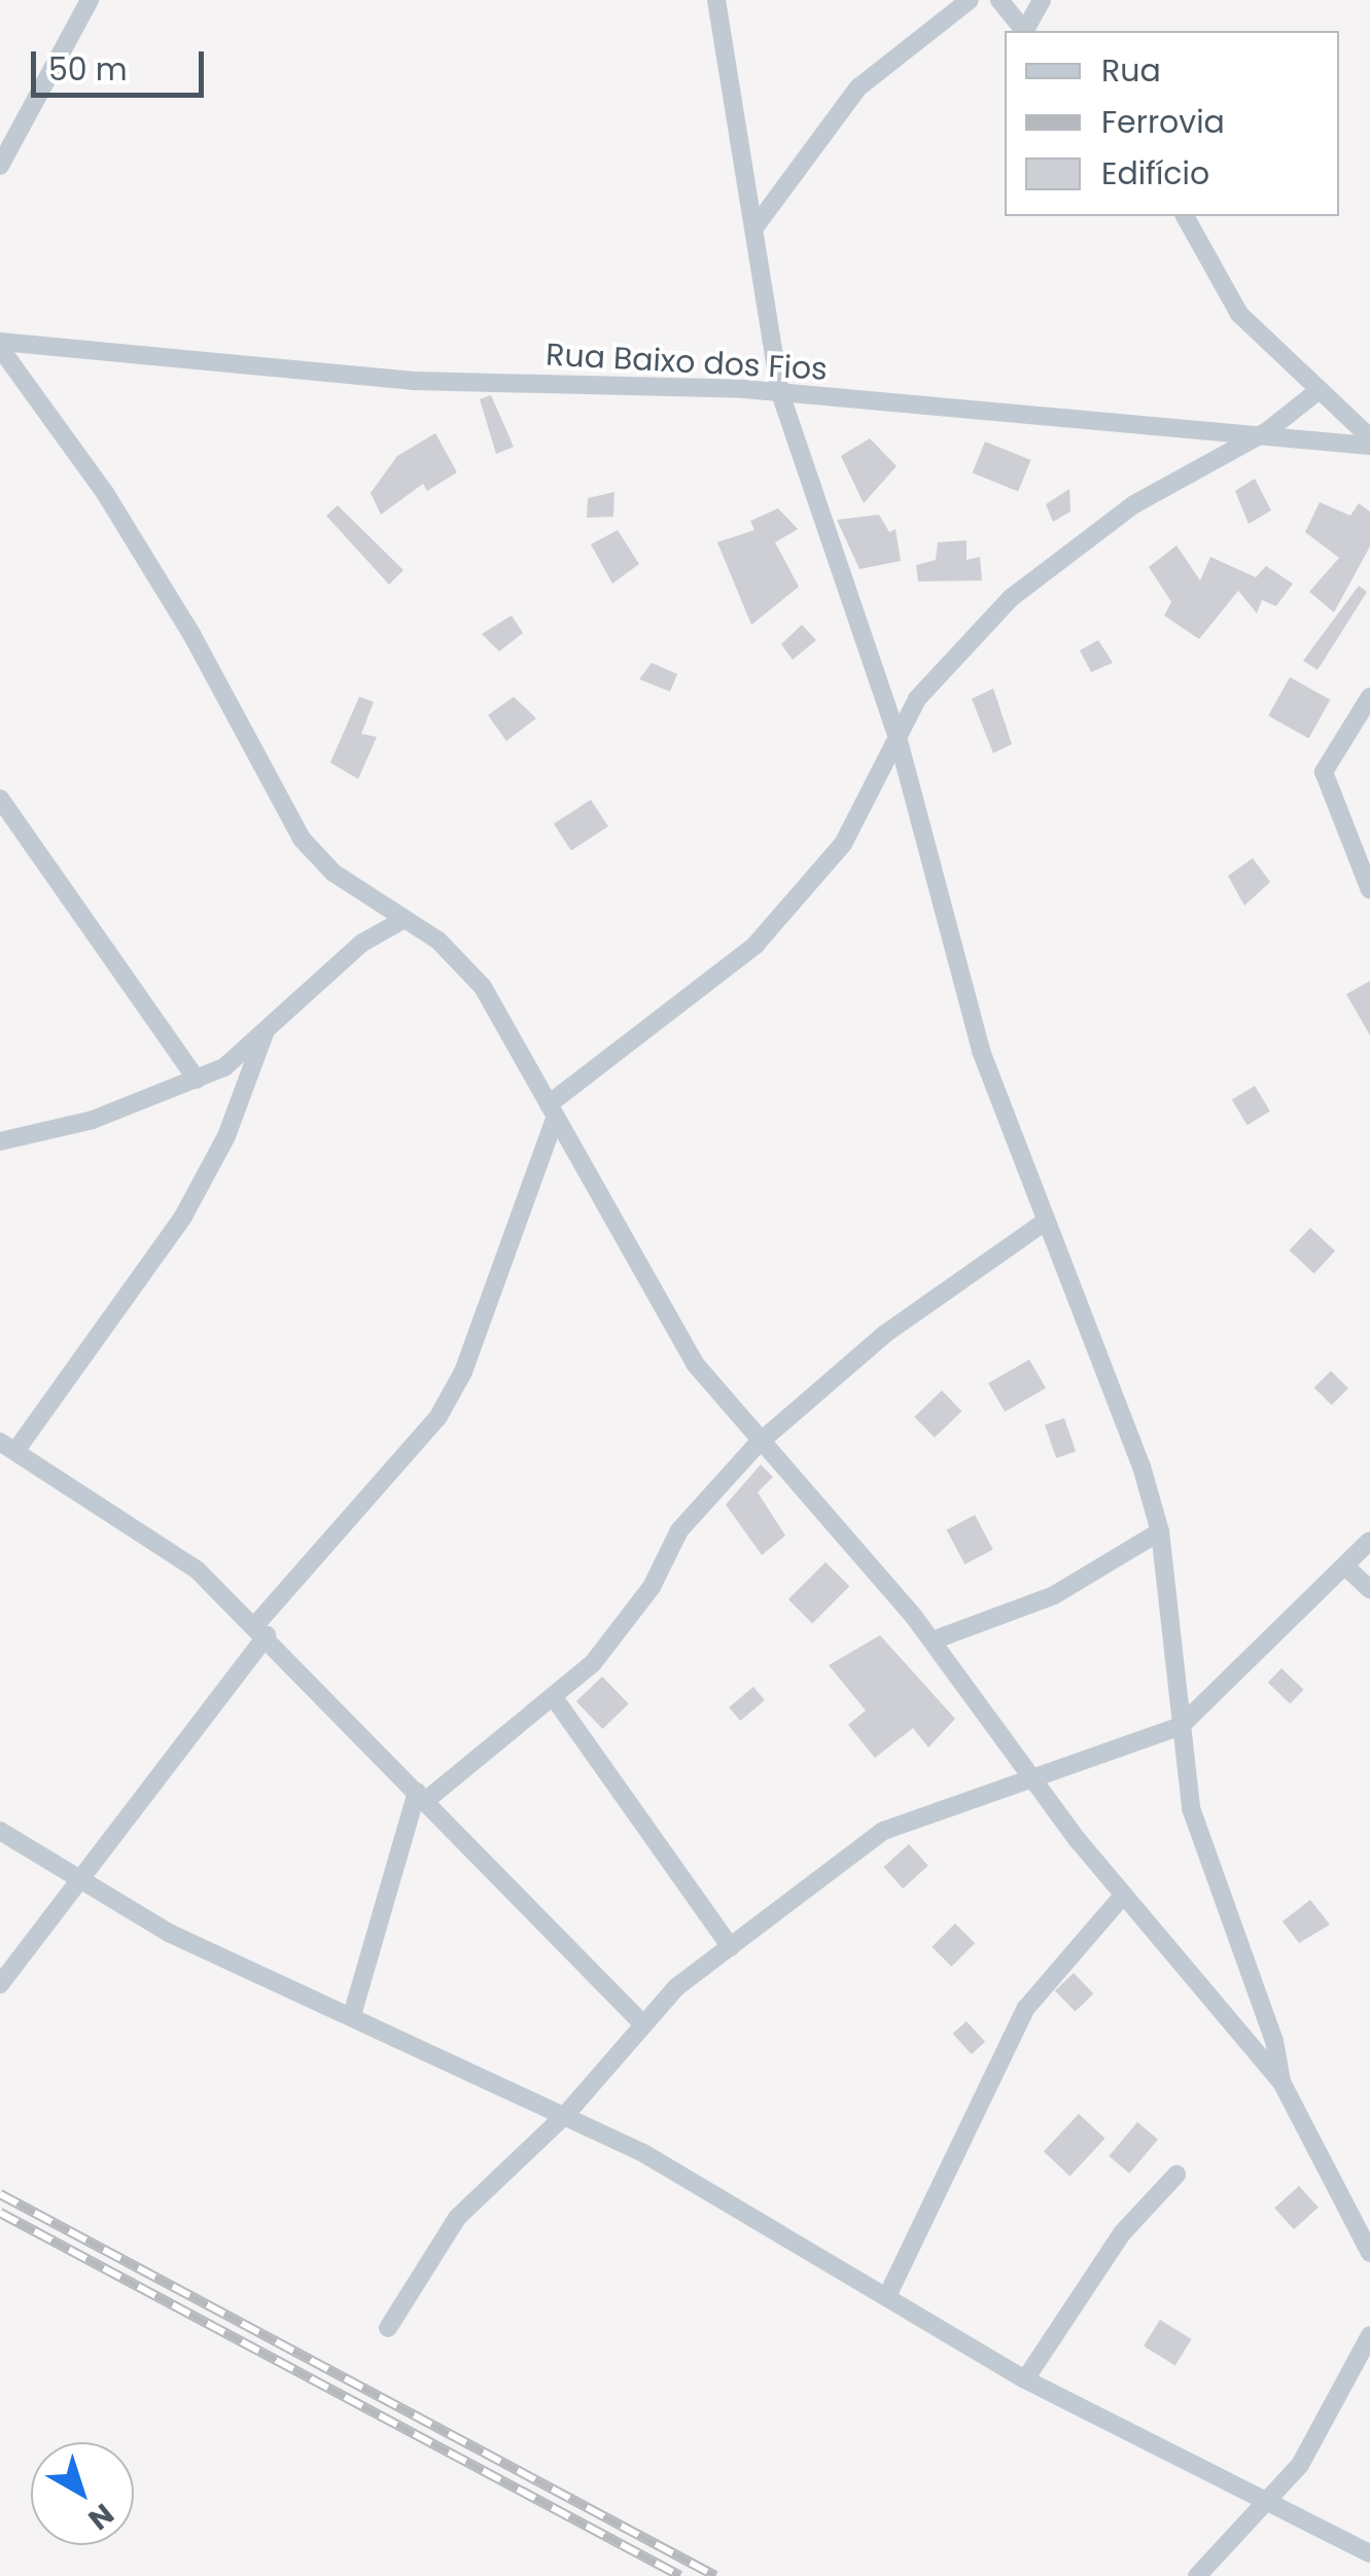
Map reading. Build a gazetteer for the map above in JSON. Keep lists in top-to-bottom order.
{
  "streets": {
    "street": ["Rua Baixo dos Fios"]
  },
  "legend": ["Rua", "Ferrovia", "Edifício"],
  "scale_bar": "50 m",
  "north": "bottom right"
}
